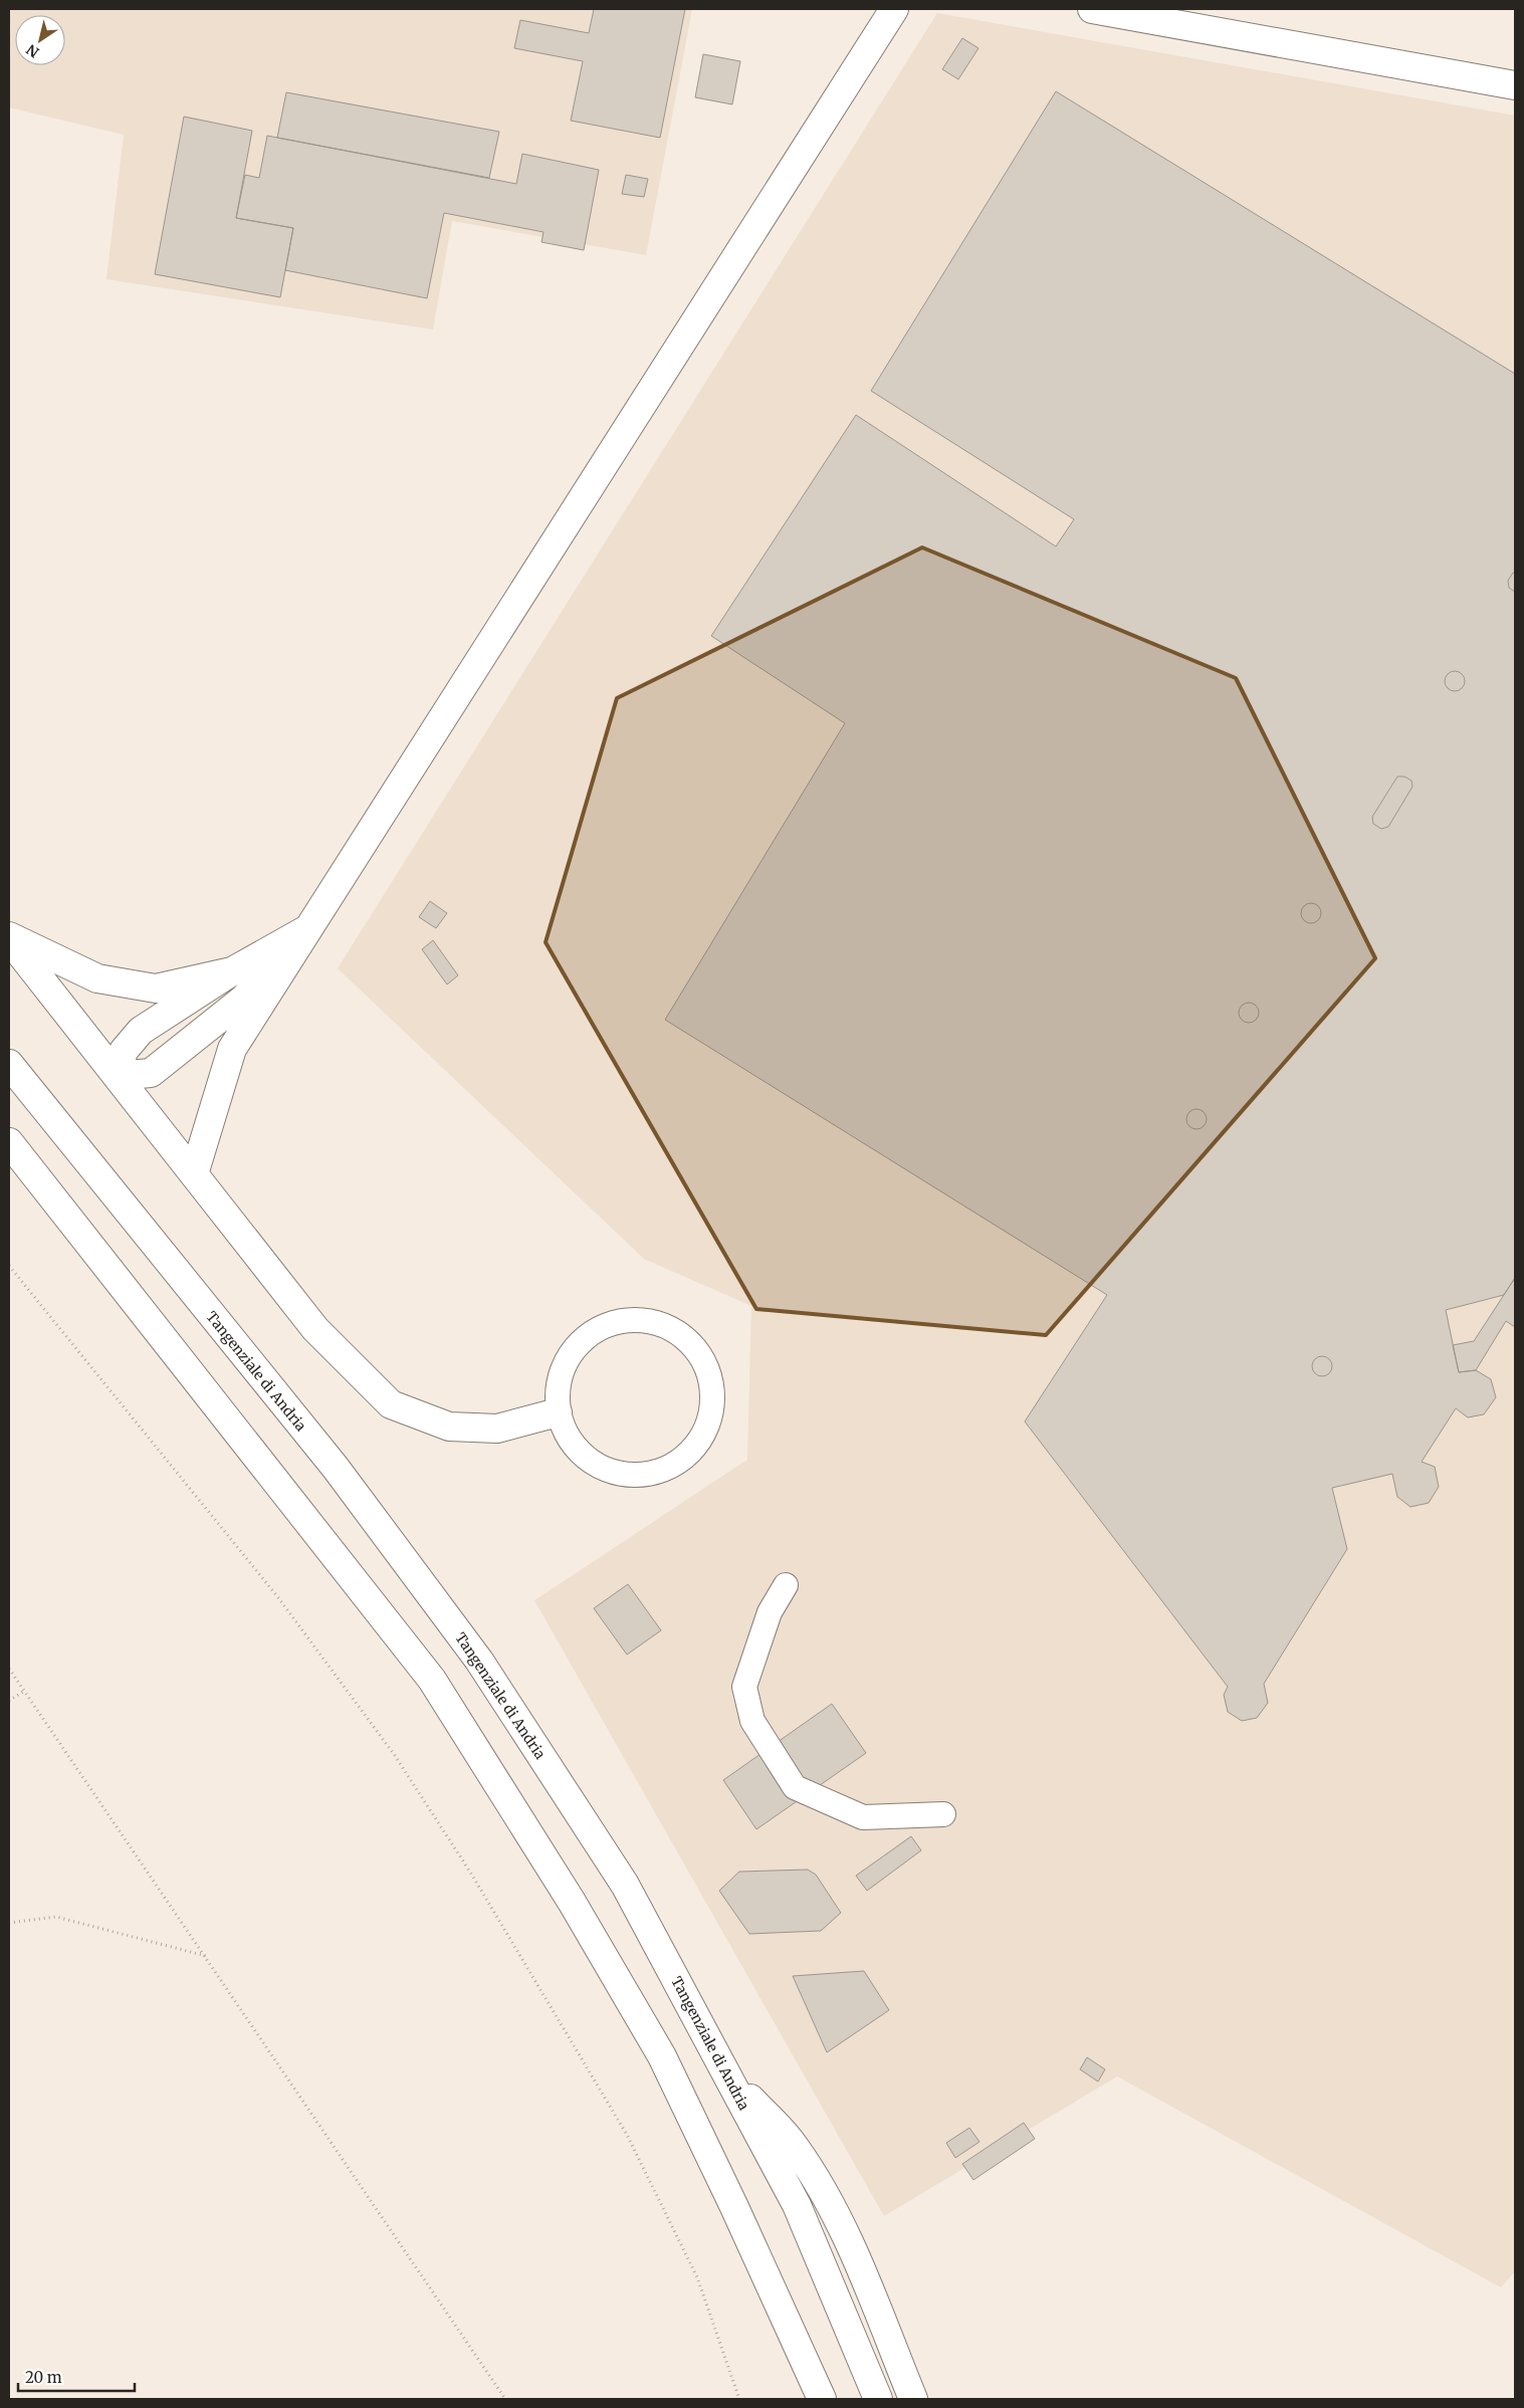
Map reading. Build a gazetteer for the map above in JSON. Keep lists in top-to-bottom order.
{
  "streets": {
    "main road": ["Tangenziale di Andria"]
  },
  "scale_bar": "20 m",
  "north": "bottom left"
}
